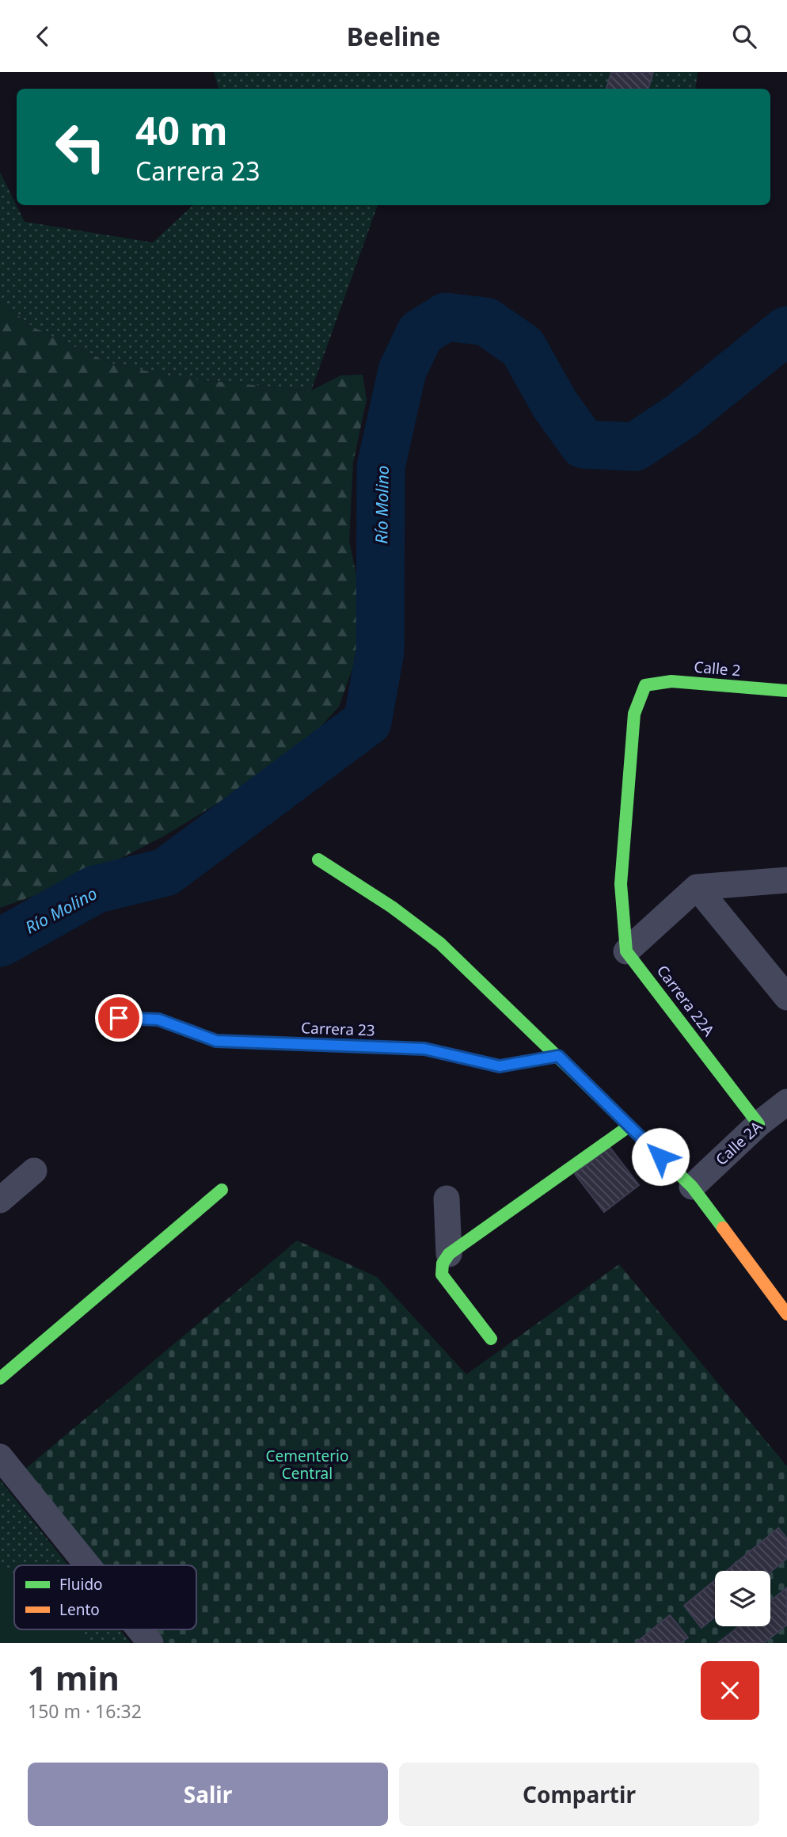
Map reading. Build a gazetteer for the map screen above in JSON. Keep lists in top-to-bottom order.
{
  "streets": {
    "street": [
      "Calle 2",
      "Carrera 22A",
      "Carrera 23",
      "Calle 2A"
    ]
  },
  "crossings": [
    ["Calle 2", "Carrera 22A"],
    ["Carrera 22A", "Calle 2A"]
  ],
  "water": ["Río Molino"],
  "parks": ["Cementerio Central"],
  "legend": ["Fluido", "Lento"],
  "page": {
    "header": "Beeline",
    "turn": ["40 m", "Carrera 23"],
    "heading": ["1 min", "150 m · 16:32"],
    "buttons": ["Salir", "Compartir"]
  }
}
